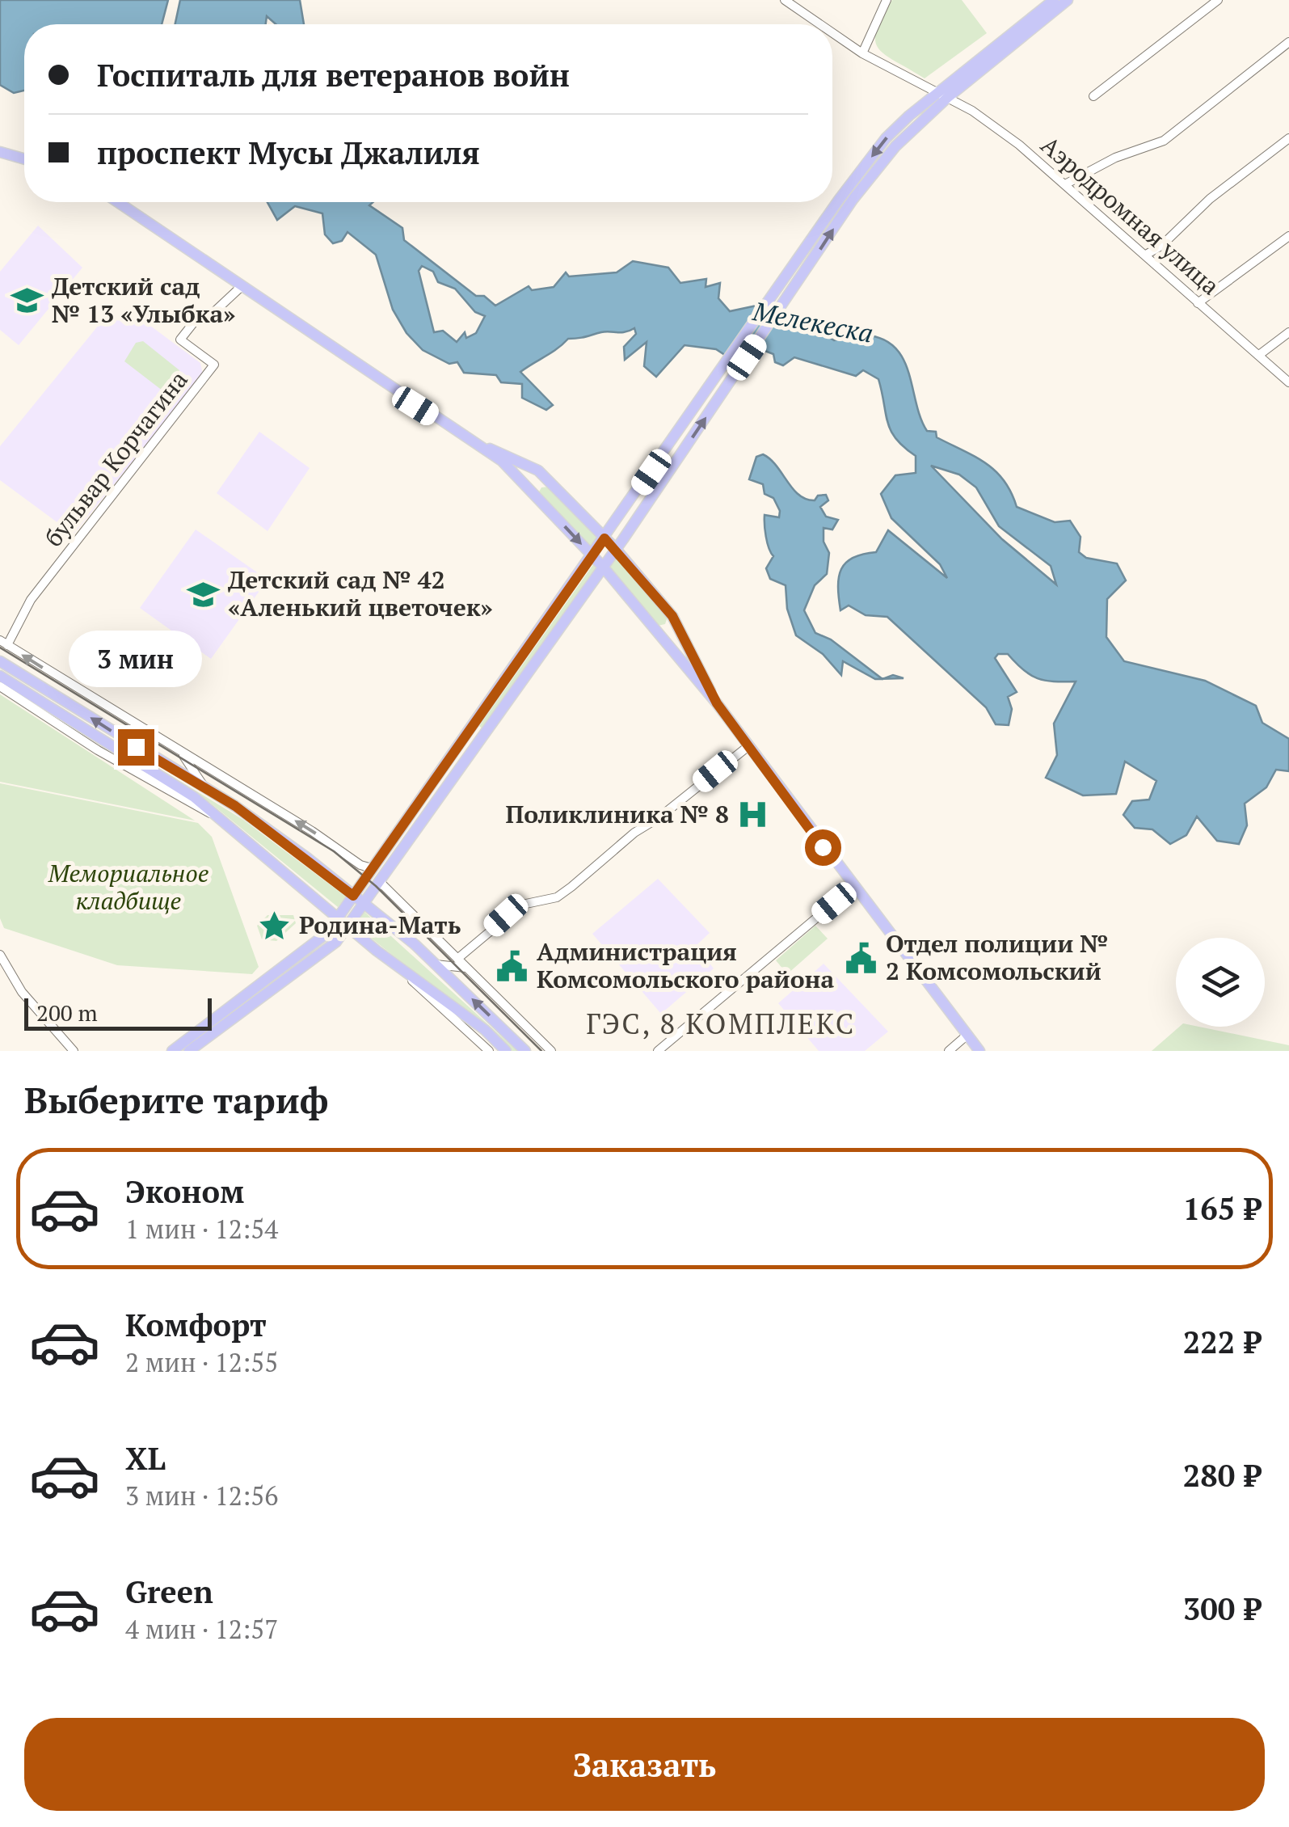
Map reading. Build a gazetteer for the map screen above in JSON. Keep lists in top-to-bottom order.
{
  "streets": {
    "street": ["Аэродромная улица", "бульвар Корчагина"]
  },
  "districts": ["ГЭС, 8 КОМПЛЕКС"],
  "water": ["Мелекеска"],
  "parks": ["Мемориальное кладбище"],
  "places": {
    "school or university": ["Детский сад № 13 «Улыбка»", "Детский сад № 42 «Аленький цветочек»"],
    "hospital": ["Поликлиника № 8"],
    "place": ["Родина-Мать"],
    "public building": ["Отдел полиции № 2 Комсомольский", "Администрация Комсомольского района"]
  },
  "scale_bar": "200 m",
  "page": {
    "banner": ["Госпиталь для ветеранов войн", "проспект Мусы Джалиля"],
    "bubble": "3 мин",
    "scale": "200 m",
    "heading": "Выберите тариф",
    "list": [
      {
        "name": "Эконом",
        "note": "1 мин · 12:54",
        "value": "165 ₽"
      },
      {
        "name": "Комфорт",
        "note": "2 мин · 12:55",
        "value": "222 ₽"
      },
      {
        "name": "XL",
        "note": "3 мин · 12:56",
        "value": "280 ₽"
      },
      {
        "name": "Green",
        "note": "4 мин · 12:57",
        "value": "300 ₽"
      }
    ],
    "buttons": "Заказать"
  }
}
